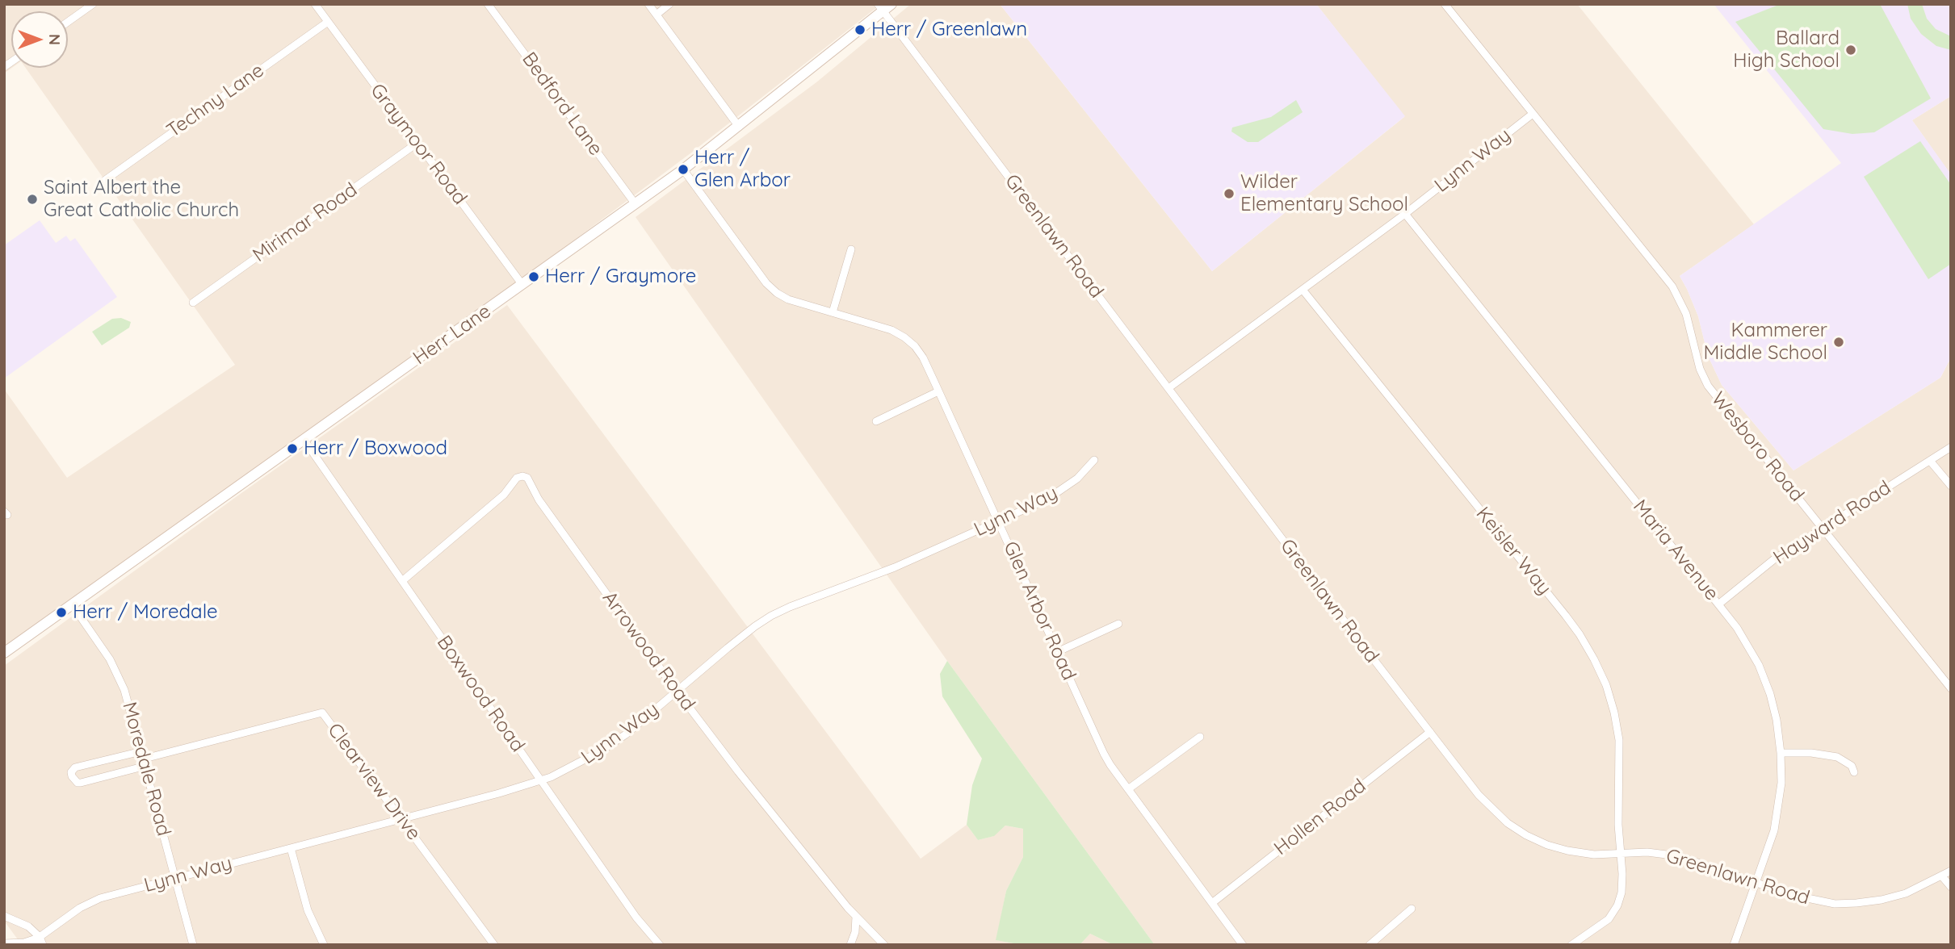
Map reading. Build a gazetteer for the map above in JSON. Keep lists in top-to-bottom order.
{
  "streets": {
    "main road": ["Herr Lane"],
    "street": [
      "Techny Lane",
      "Bedford Lane",
      "Graymoor Road",
      "Lynn Way",
      "Mirimar Road",
      "Greenlawn Road",
      "Wesboro Road",
      "Hayward Road",
      "Maria Avenue",
      "Keisler Way",
      "Glen Arbor Road",
      "Arrowood Road",
      "Boxwood Road",
      "Moredale Road",
      "Clearview Drive",
      "Hollen Road"
    ]
  },
  "crossings": [
    ["Techny Lane", "Graymoor Road"],
    ["Bedford Lane", "Herr Lane"],
    ["Graymoor Road", "Mirimar Road"],
    ["Graymoor Road", "Herr Lane"],
    ["Lynn Way", "Greenlawn Road"],
    ["Lynn Way", "Wesboro Road"],
    ["Lynn Way", "Maria Avenue"],
    ["Lynn Way", "Keisler Way"],
    ["Lynn Way", "Glen Arbor Road"],
    ["Lynn Way", "Arrowood Road"],
    ["Lynn Way", "Boxwood Road"],
    ["Lynn Way", "Moredale Road"],
    ["Lynn Way", "Clearview Drive"],
    ["Greenlawn Road", "Herr Lane"],
    ["Greenlawn Road", "Maria Avenue"],
    ["Greenlawn Road", "Keisler Way"],
    ["Greenlawn Road", "Hollen Road"],
    ["Herr Lane", "Glen Arbor Road"],
    ["Herr Lane", "Boxwood Road"],
    ["Herr Lane", "Moredale Road"],
    ["Wesboro Road", "Hayward Road"],
    ["Hayward Road", "Maria Avenue"],
    ["Glen Arbor Road", "Hollen Road"],
    ["Arrowood Road", "Boxwood Road"],
    ["Moredale Road", "Clearview Drive"]
  ],
  "places": [
    "Herr / Greenlawn",
    "Ballard High School",
    "Herr / Glen Arbor",
    "Wilder Elementary School",
    "Saint Albert the Great Catholic Church",
    "Herr / Graymore",
    "Kammerer Middle School",
    "Herr / Boxwood",
    "Herr / Moredale"
  ],
  "north": "right"
}
